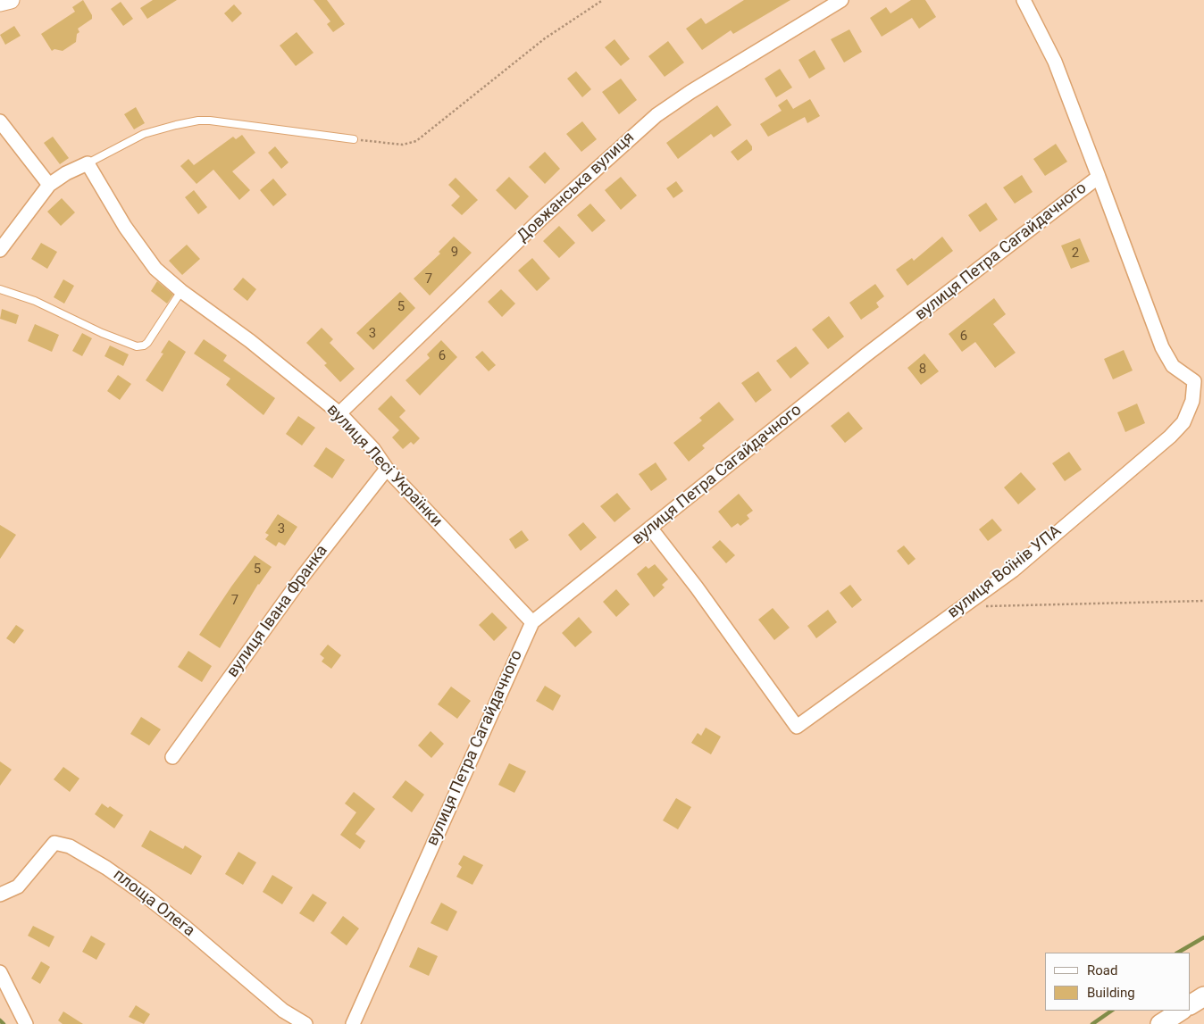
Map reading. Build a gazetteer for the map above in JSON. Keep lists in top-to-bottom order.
{
  "streets": {
    "street": [
      "Довжанська вулиця",
      "вулиця Петра Сагайдачного",
      "вулиця Лесі Українки",
      "вулиця Воїнів УПА",
      "вулиця Івана Франка",
      "площа Олега"
    ]
  },
  "crossings": [
    ["Довжанська вулиця", "вулиця Лесі Українки"],
    ["вулиця Петра Сагайдачного", "вулиця Лесі Українки"],
    ["вулиця Петра Сагайдачного", "вулиця Воїнів УПА"],
    ["вулиця Лесі Українки", "вулиця Івана Франка"]
  ],
  "house_numbers": [
    "9",
    "2",
    "7",
    "5",
    "3",
    "6",
    "6",
    "8",
    "3",
    "5",
    "7"
  ],
  "legend": ["Road", "Building"]
}
